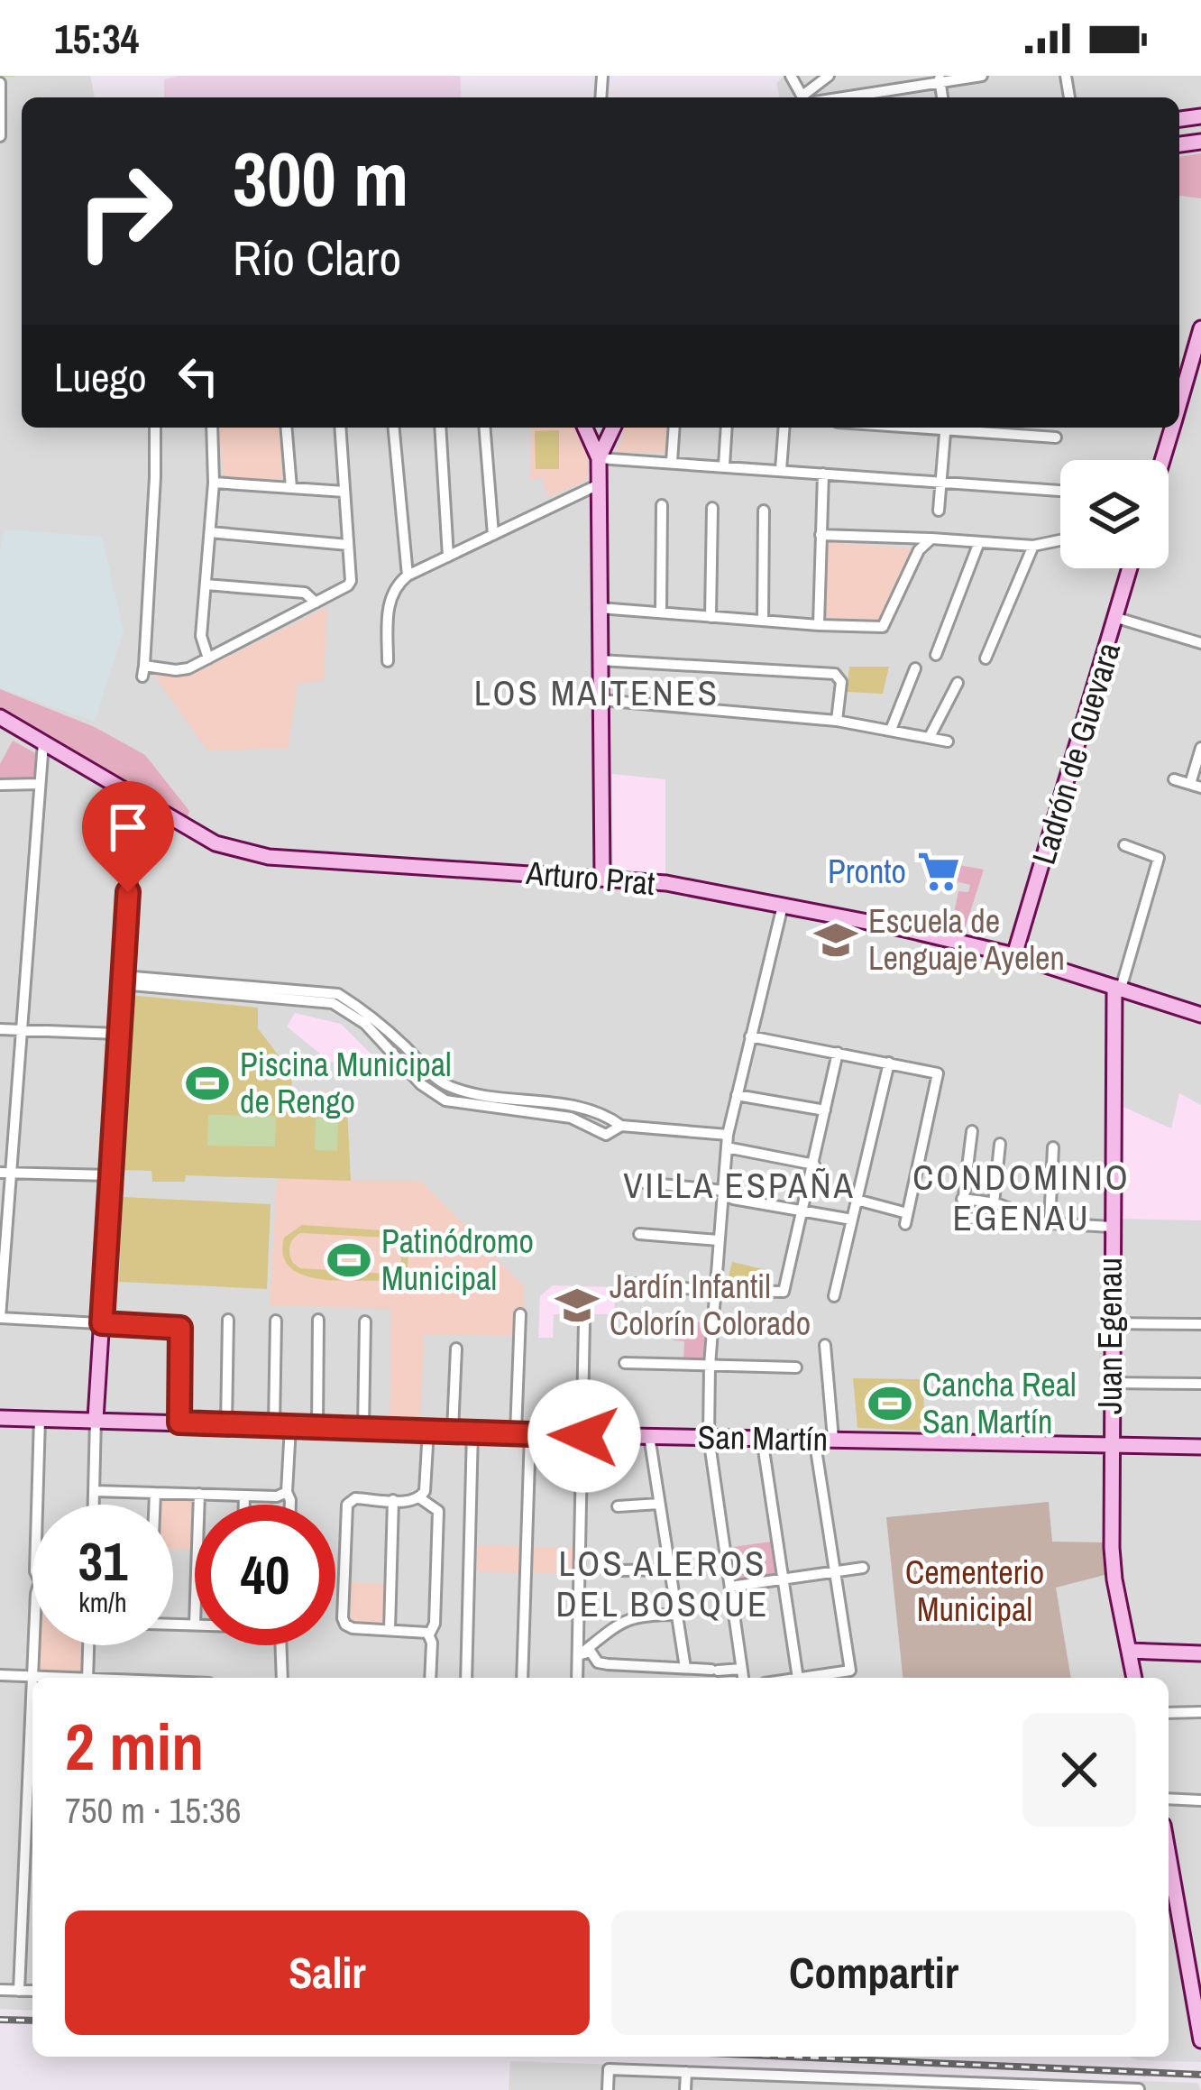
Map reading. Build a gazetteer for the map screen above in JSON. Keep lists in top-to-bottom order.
{
  "streets": {
    "main road": [
      "Ladrón de Guevara",
      "Arturo Prat",
      "Juan Egenau",
      "San Martín"
    ]
  },
  "crossings": [
    ["Ladrón de Guevara", "Arturo Prat"],
    ["Arturo Prat", "Juan Egenau"],
    ["Juan Egenau", "San Martín"]
  ],
  "districts": [
    "LOS MAITENES",
    "CONDOMINIO EGENAU",
    "VILLA ESPAÑA",
    "LOS ALEROS DEL BOSQUE"
  ],
  "parks": ["Cementerio Municipal"],
  "places": {
    "supermarket": ["Pronto"],
    "school or university": ["Escuela de Lenguaje Ayelen", "Jardín Infantil Colorín Colorado"],
    "sports": ["Piscina Municipal de Rengo", "Patinódromo Municipal", "Cancha Real San Martín"]
  },
  "page": {
    "status": "15:34",
    "turn": ["300 m", "Río Claro"],
    "then": "Luego",
    "speed": "31 km/h",
    "limit": "40",
    "heading": ["2 min", "750 m · 15:36"],
    "buttons": ["Salir", "Compartir"]
  }
}
